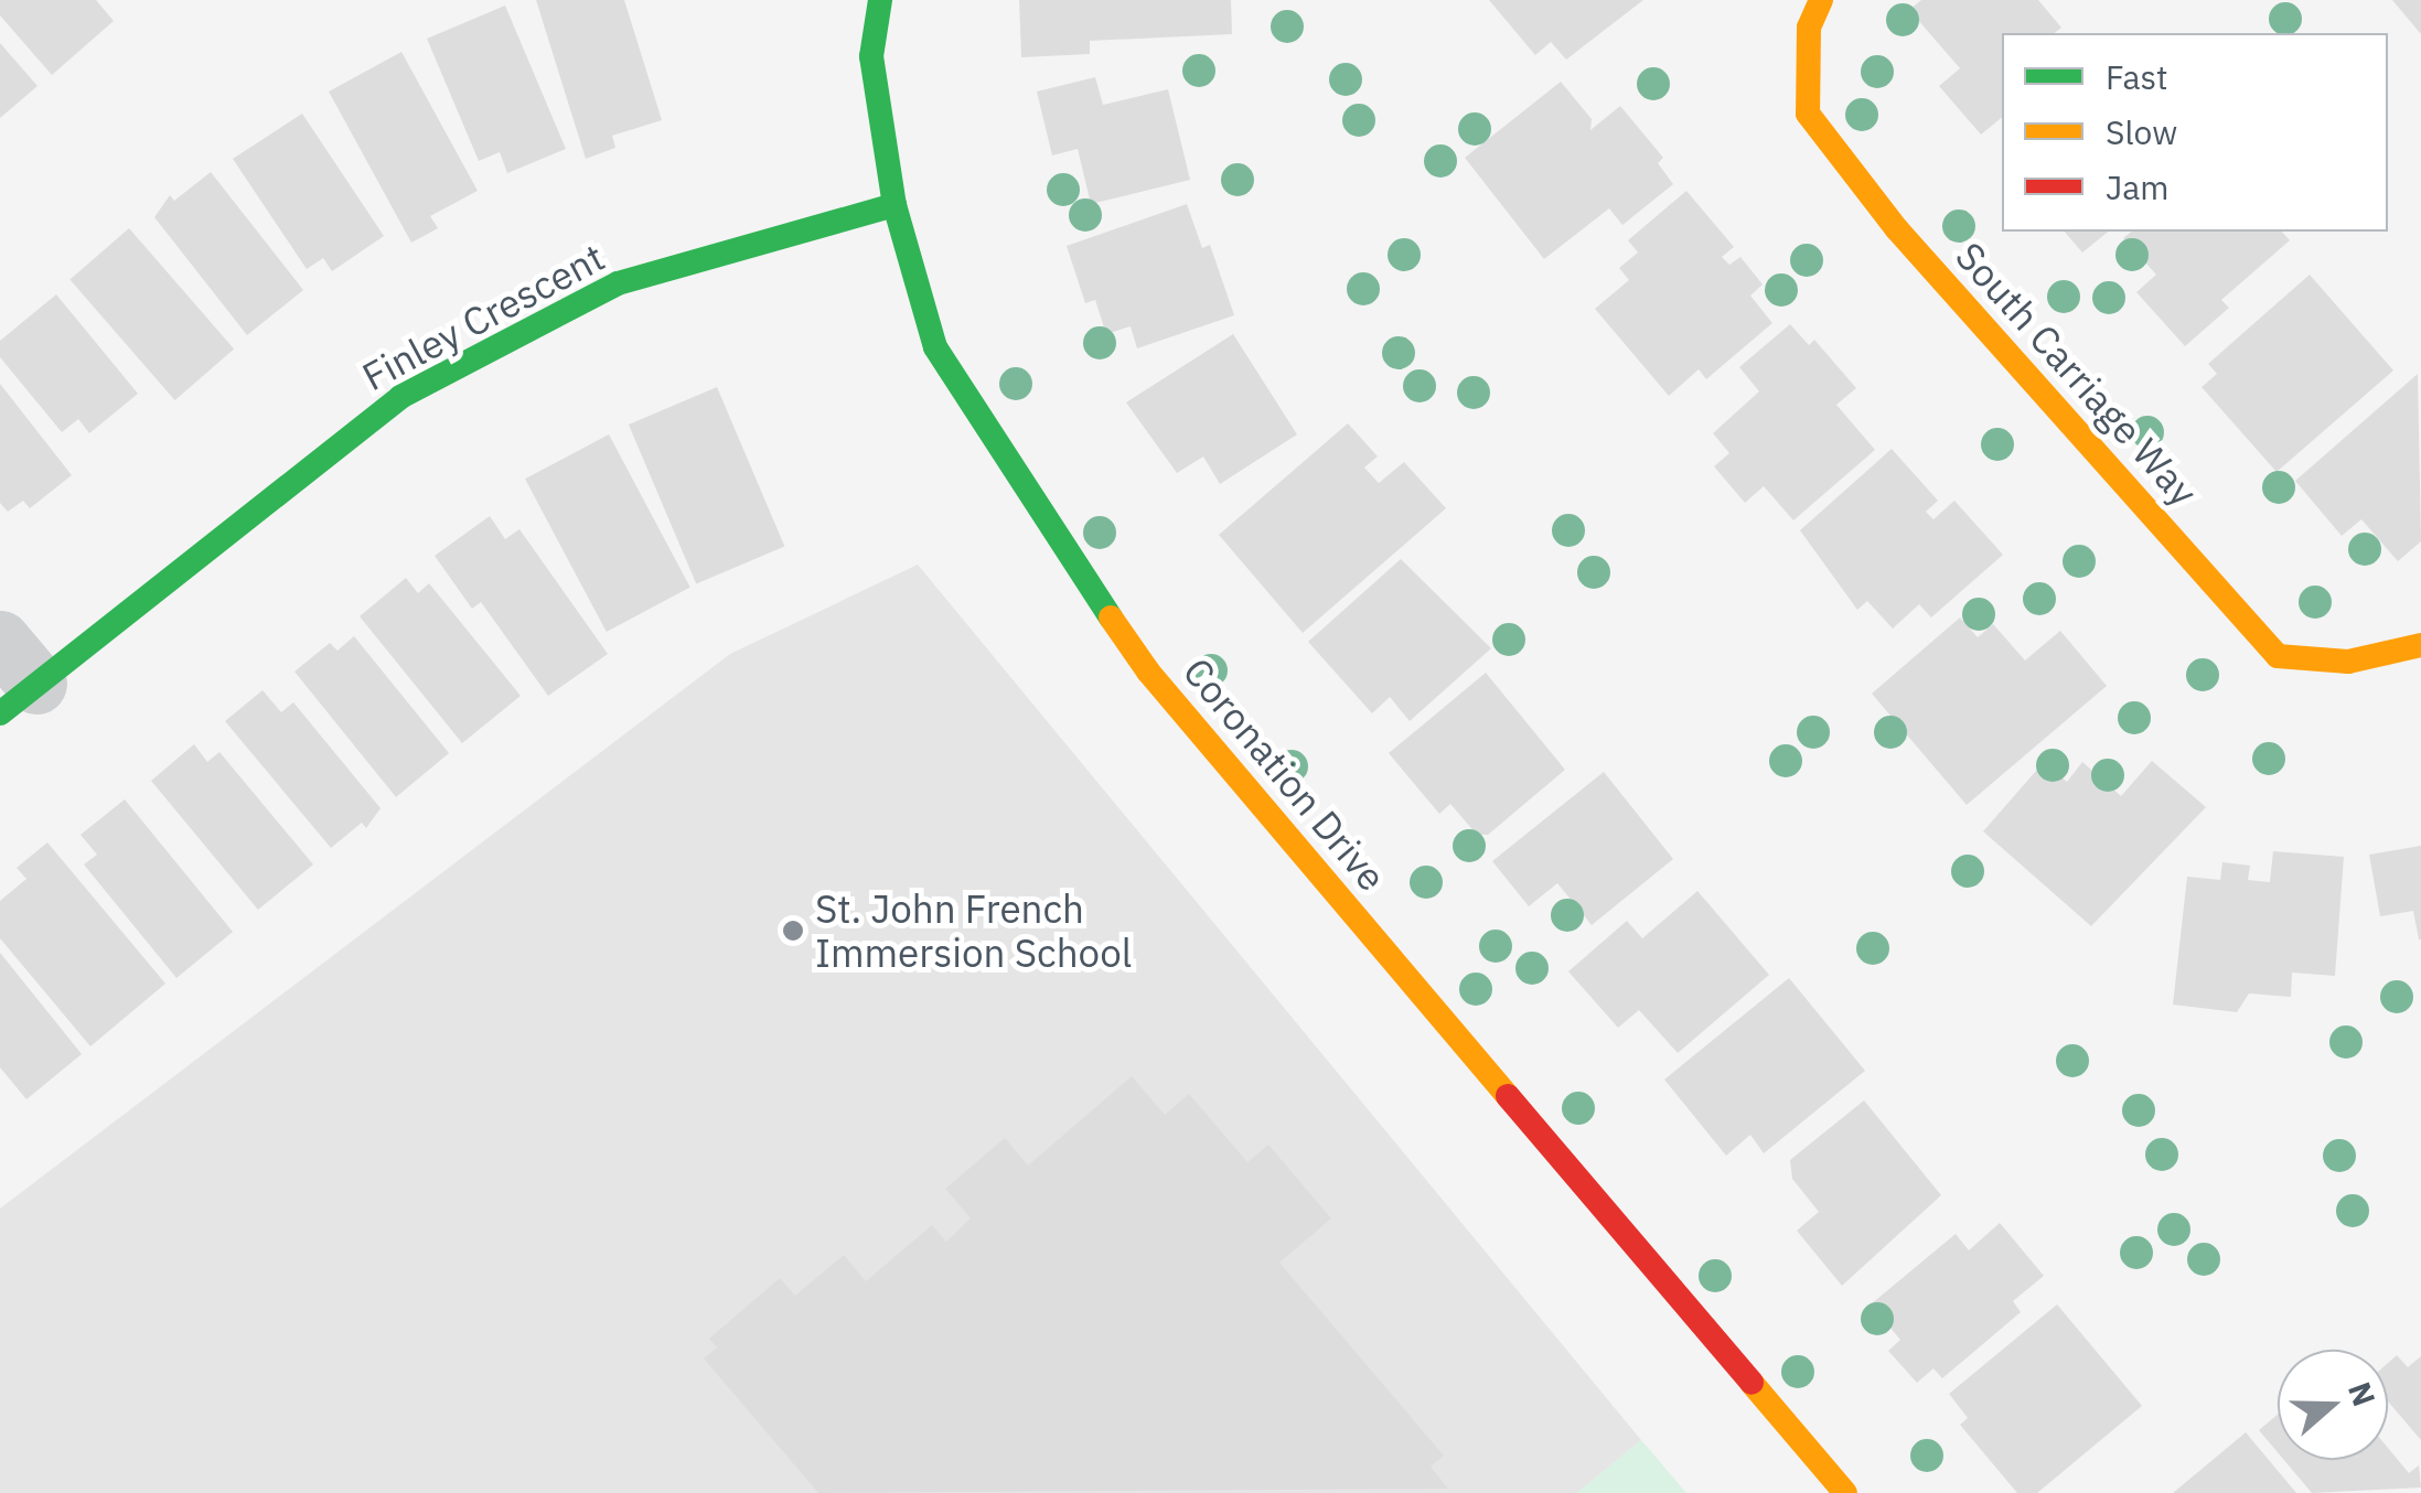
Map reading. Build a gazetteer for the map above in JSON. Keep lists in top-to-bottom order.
{
  "streets": {
    "street": ["Finley Crescent", "South Carriage Way", "Coronation Drive"]
  },
  "crossings": [
    ["Finley Crescent", "Coronation Drive"]
  ],
  "places": ["St. John French Immersion School"],
  "legend": ["Fast", "Slow", "Jam"],
  "north": "right"
}
